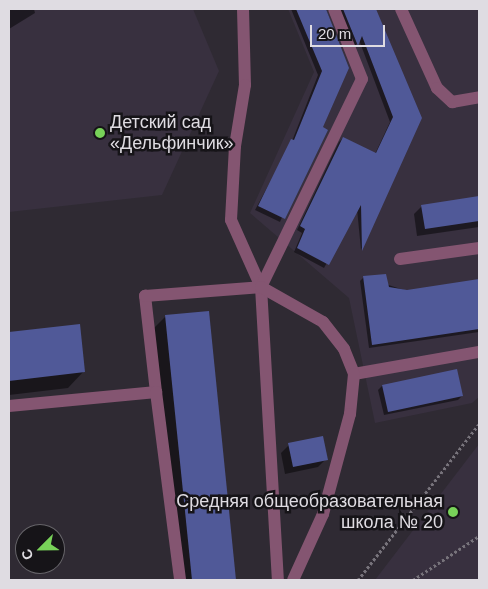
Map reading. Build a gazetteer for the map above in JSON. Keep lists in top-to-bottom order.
{
  "places": ["Детский сад «Дельфинчик»", "Средняя общеобразовательная школа № 20"],
  "scale_bar": "20 m",
  "north": "bottom left"
}
